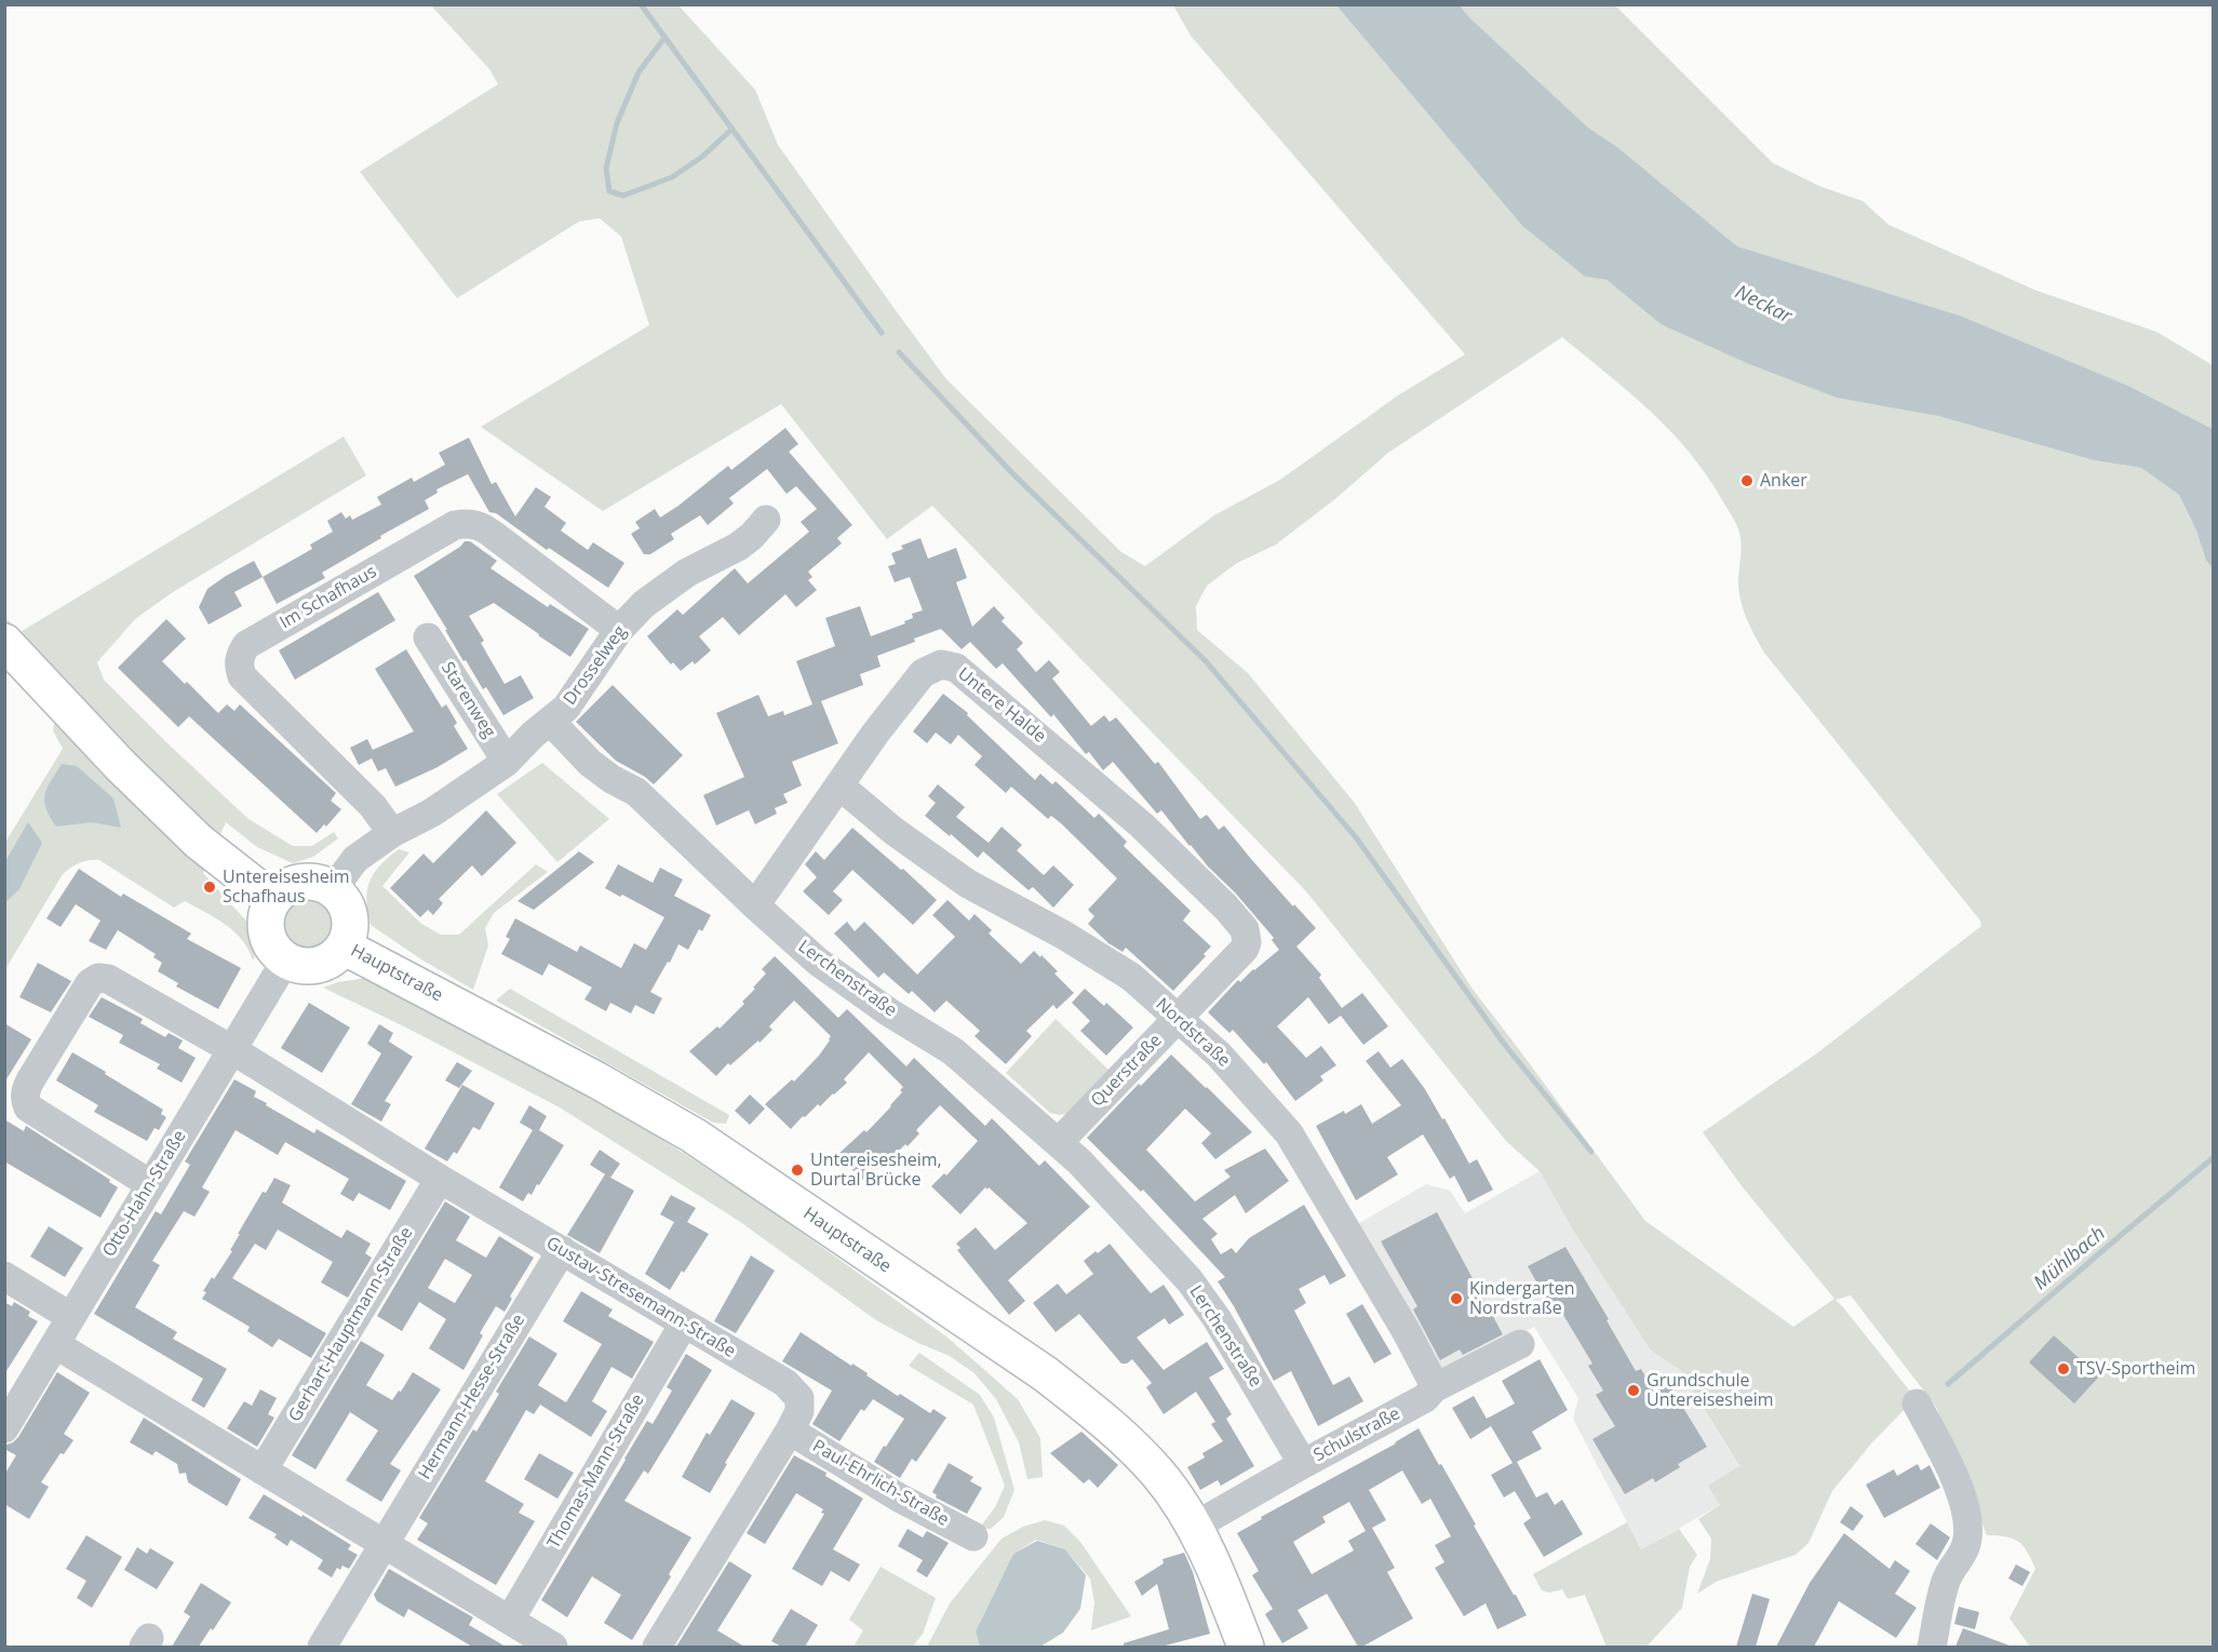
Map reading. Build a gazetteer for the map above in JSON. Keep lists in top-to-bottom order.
{
  "streets": {
    "main road": ["Hauptstraße"],
    "street": [
      "Im Schafhaus",
      "Drosselweg",
      "Starenweg",
      "Untere Halde",
      "Lerchenstraße",
      "Nordstraße",
      "Querstraße",
      "Otto-Hahn-Straße",
      "Gustav-Stresemann-Straße",
      "Gerhart-Hauptmann-Straße",
      "Hermann-Hesse-Straße",
      "Schulstraße",
      "Thomas-Mann-Straße",
      "Paul-Ehrlich-Straße"
    ]
  },
  "crossings": [
    ["Im Schafhaus", "Drosselweg"],
    ["Drosselweg", "Lerchenstraße"],
    ["Untere Halde", "Lerchenstraße"],
    ["Untere Halde", "Nordstraße"],
    ["Untere Halde", "Querstraße"],
    ["Hauptstraße", "Otto-Hahn-Straße"],
    ["Hauptstraße", "Schulstraße"],
    ["Lerchenstraße", "Querstraße"],
    ["Lerchenstraße", "Schulstraße"],
    ["Nordstraße", "Querstraße"],
    ["Nordstraße", "Schulstraße"],
    ["Otto-Hahn-Straße", "Gustav-Stresemann-Straße"],
    ["Gustav-Stresemann-Straße", "Gerhart-Hauptmann-Straße"],
    ["Gustav-Stresemann-Straße", "Hermann-Hesse-Straße"],
    ["Gustav-Stresemann-Straße", "Thomas-Mann-Straße"],
    ["Gustav-Stresemann-Straße", "Paul-Ehrlich-Straße"]
  ],
  "water": ["Neckar", "Mühlbach"],
  "places": [
    "Anker",
    "Untereisesheim Schafhaus",
    "Untereisesheim, Durtal Brücke",
    "Kindergarten Nordstraße",
    "TSV-Sportheim",
    "Grundschule Untereisesheim"
  ]
}
